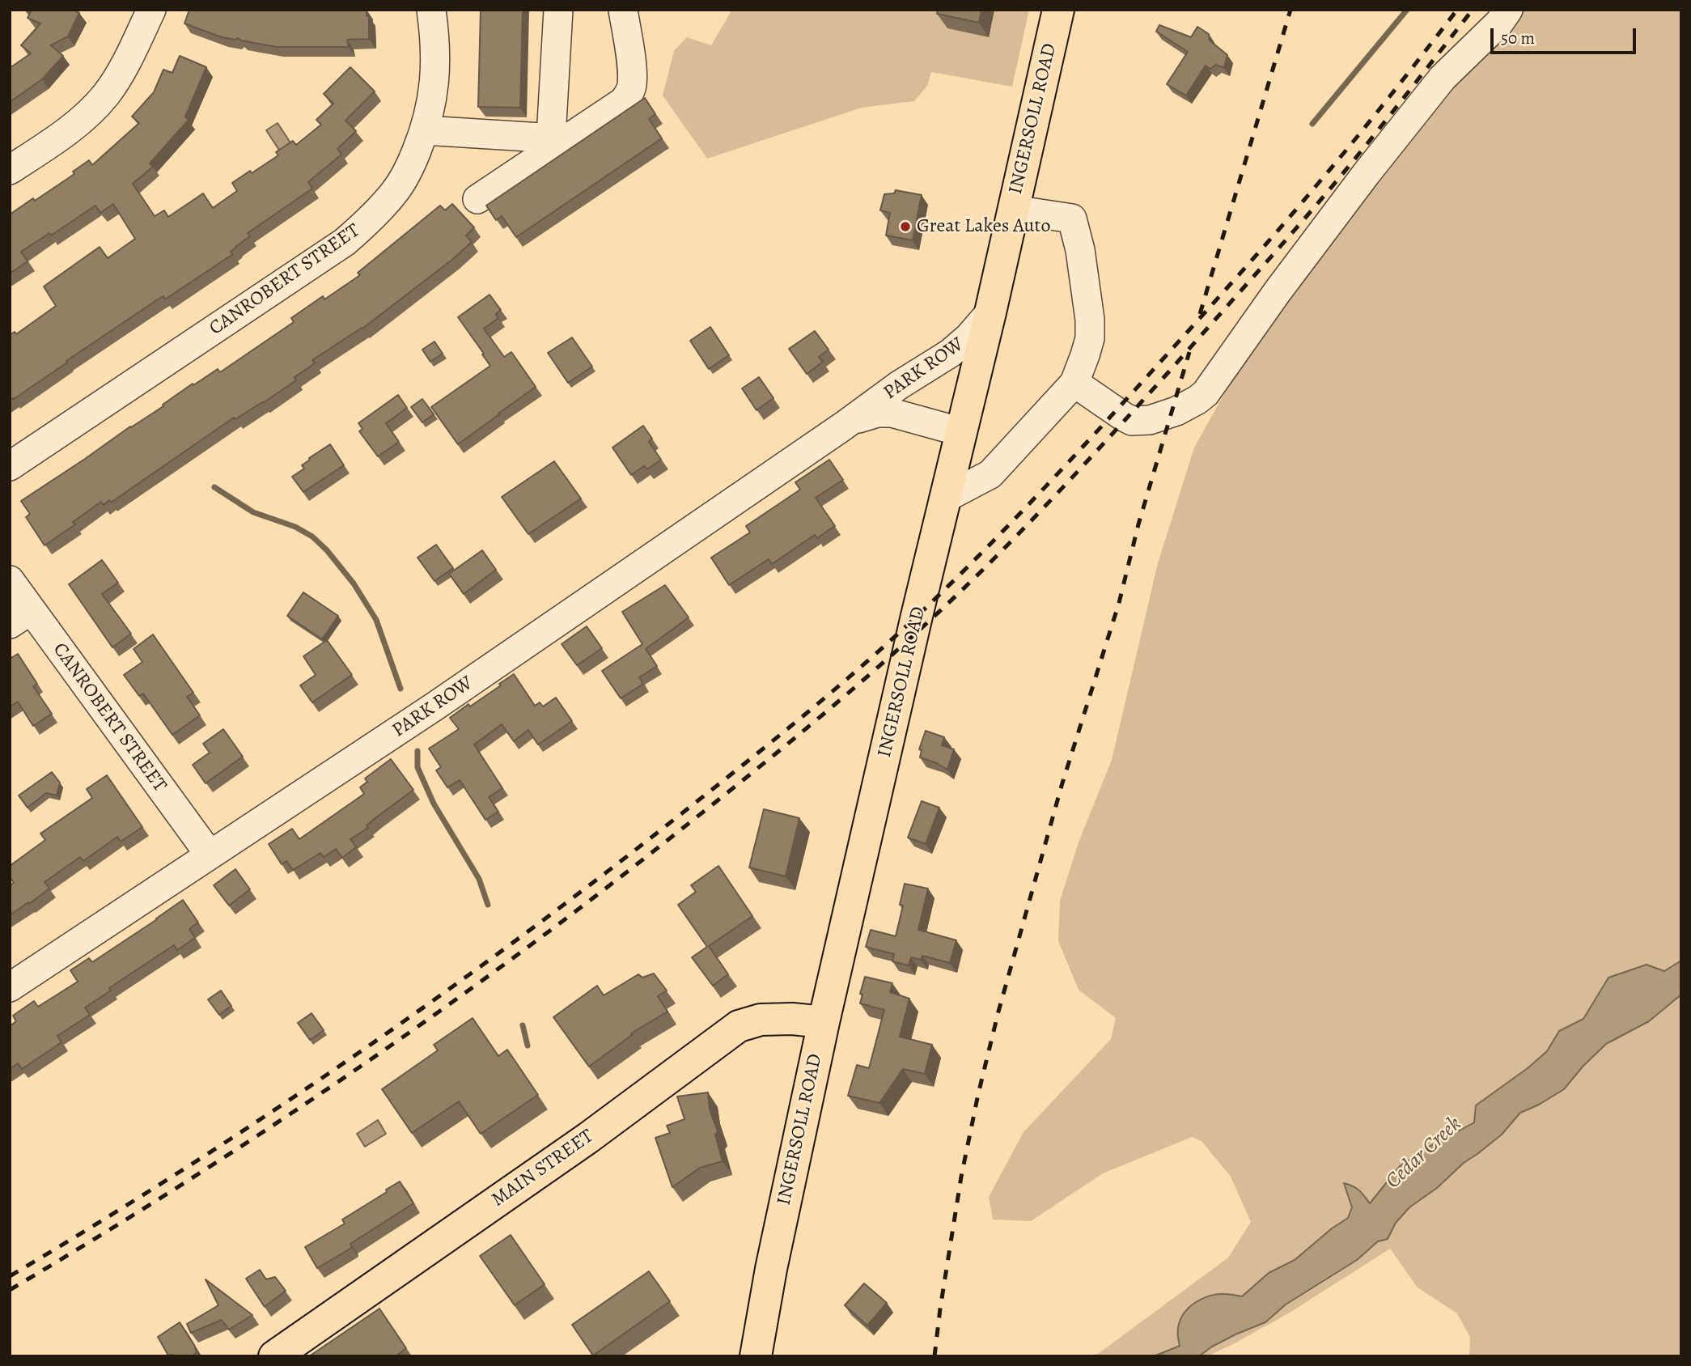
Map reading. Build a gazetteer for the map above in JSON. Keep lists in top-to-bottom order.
{
  "streets": {
    "main road": ["INGERSOLL ROAD", "MAIN STREET"],
    "street": ["CANROBERT STREET", "PARK ROW"]
  },
  "crossings": [
    ["INGERSOLL ROAD", "PARK ROW"],
    ["INGERSOLL ROAD", "MAIN STREET"],
    ["CANROBERT STREET", "PARK ROW"]
  ],
  "water": ["Cedar Creek"],
  "places": ["Great Lakes Auto"],
  "scale_bar": "50 m"
}
